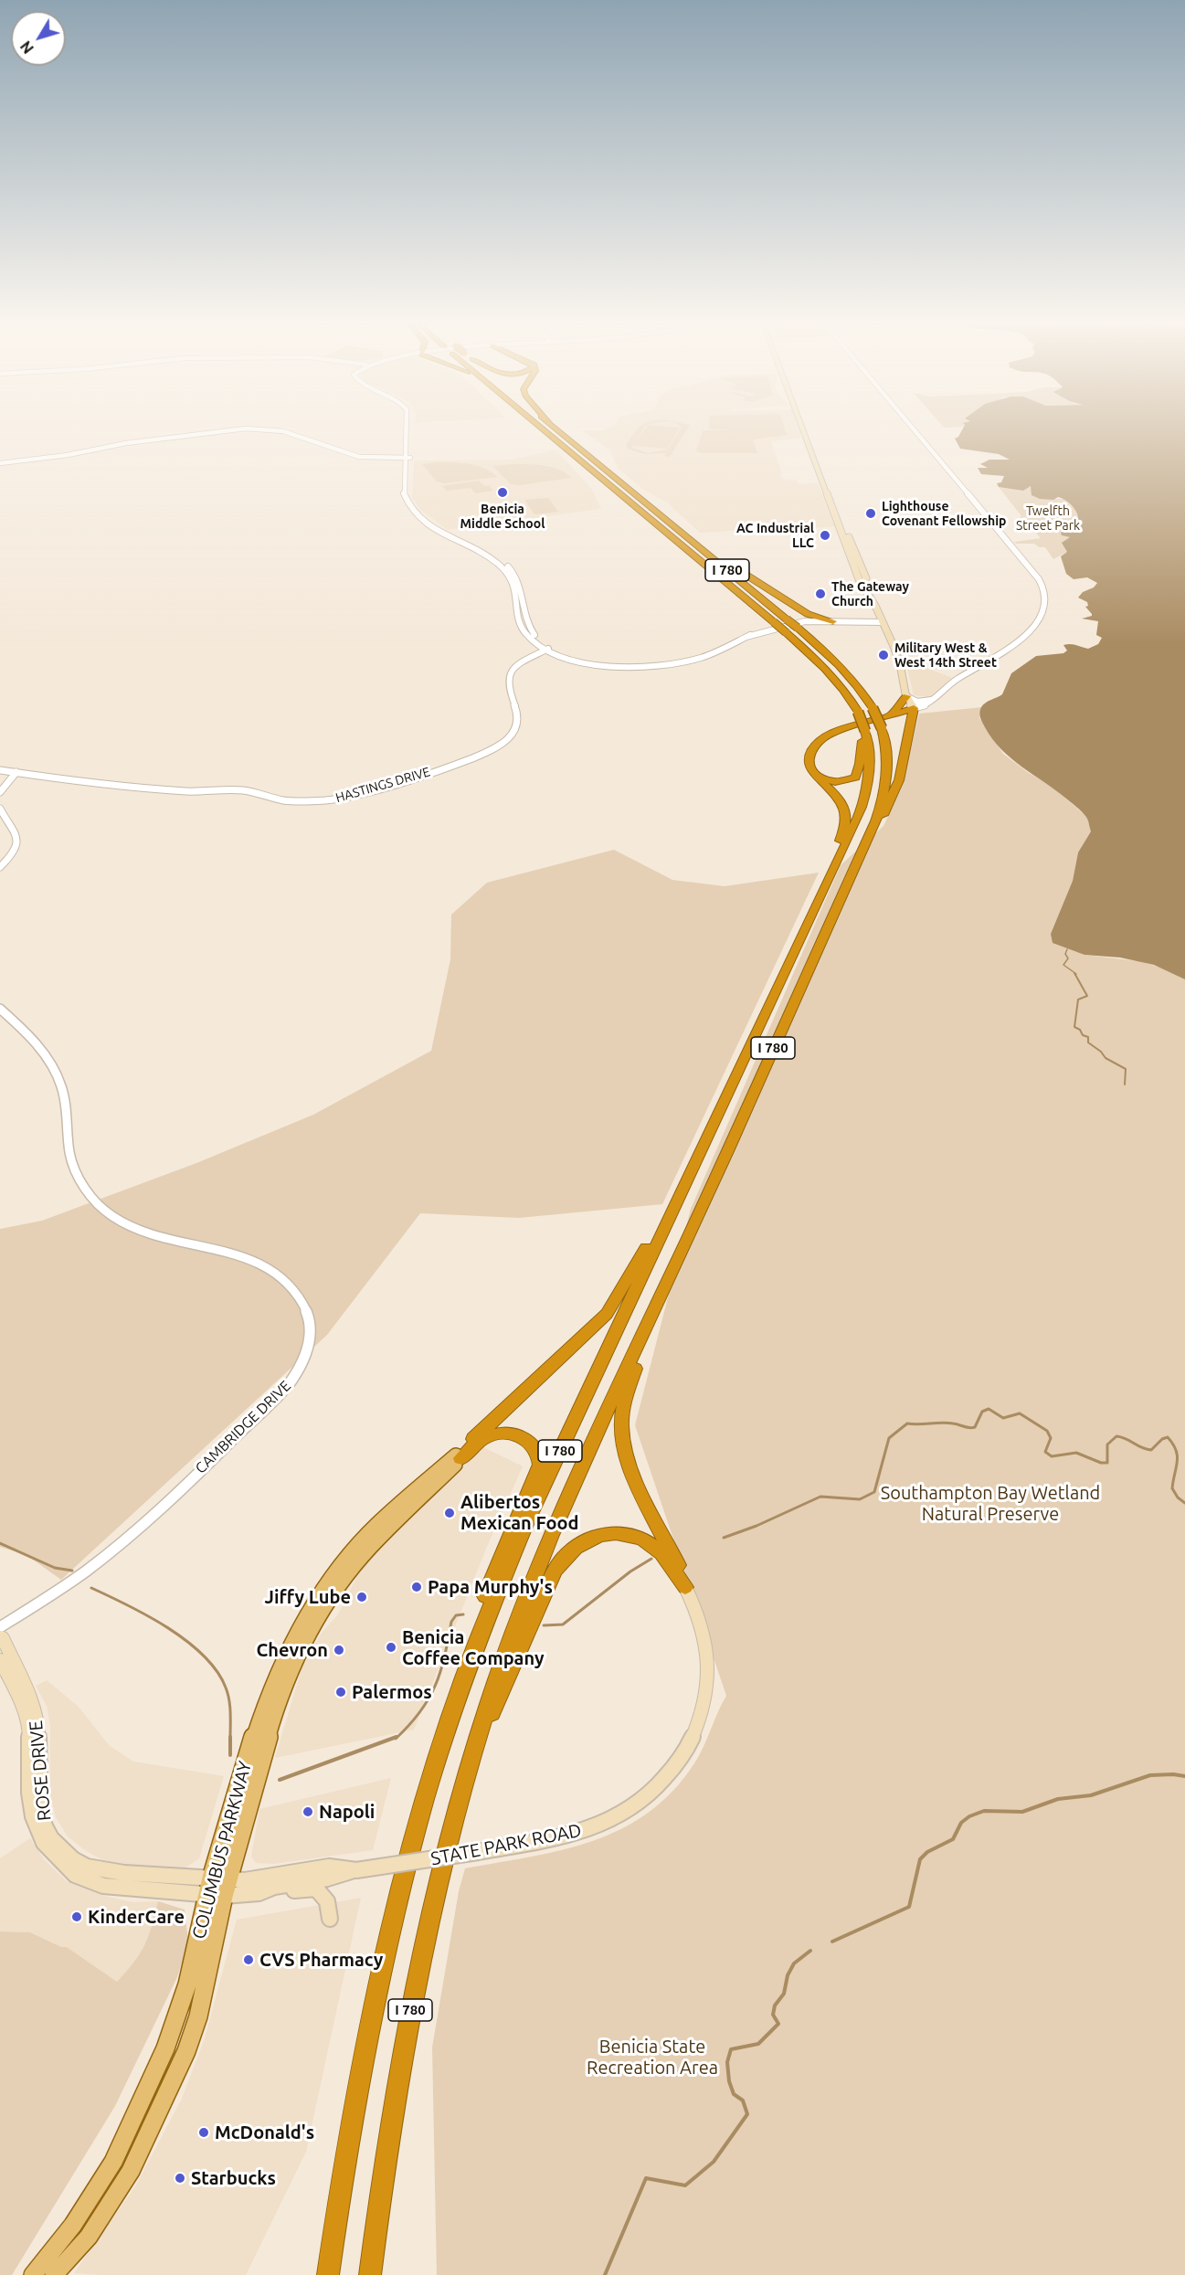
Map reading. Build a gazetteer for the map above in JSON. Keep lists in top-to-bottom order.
{
  "streets": {
    "highway": ["I 780"],
    "main road": ["ROSE DRIVE", "STATE PARK ROAD", "COLUMBUS PARKWAY"],
    "street": ["HASTINGS DRIVE", "CAMBRIDGE DRIVE"]
  },
  "crossings": [
    ["ROSE DRIVE", "STATE PARK ROAD"],
    ["ROSE DRIVE", "COLUMBUS PARKWAY"],
    ["STATE PARK ROAD", "COLUMBUS PARKWAY"]
  ],
  "parks": ["Twelfth Street Park", "Southampton Bay Wetland Natural Preserve", "Benicia State Recreation Area"],
  "places": [
    "Benicia Middle School",
    "Lighthouse Covenant Fellowship",
    "AC Industrial LLC",
    "The Gateway Church",
    "Military West & West 14th Street",
    "Alibertos Mexican Food",
    "Papa Murphy's",
    "Jiffy Lube",
    "Benicia Coffee Company",
    "Chevron",
    "Palermos",
    "Napoli",
    "KinderCare",
    "CVS Pharmacy",
    "McDonald's",
    "Starbucks"
  ],
  "north": "bottom left"
}
